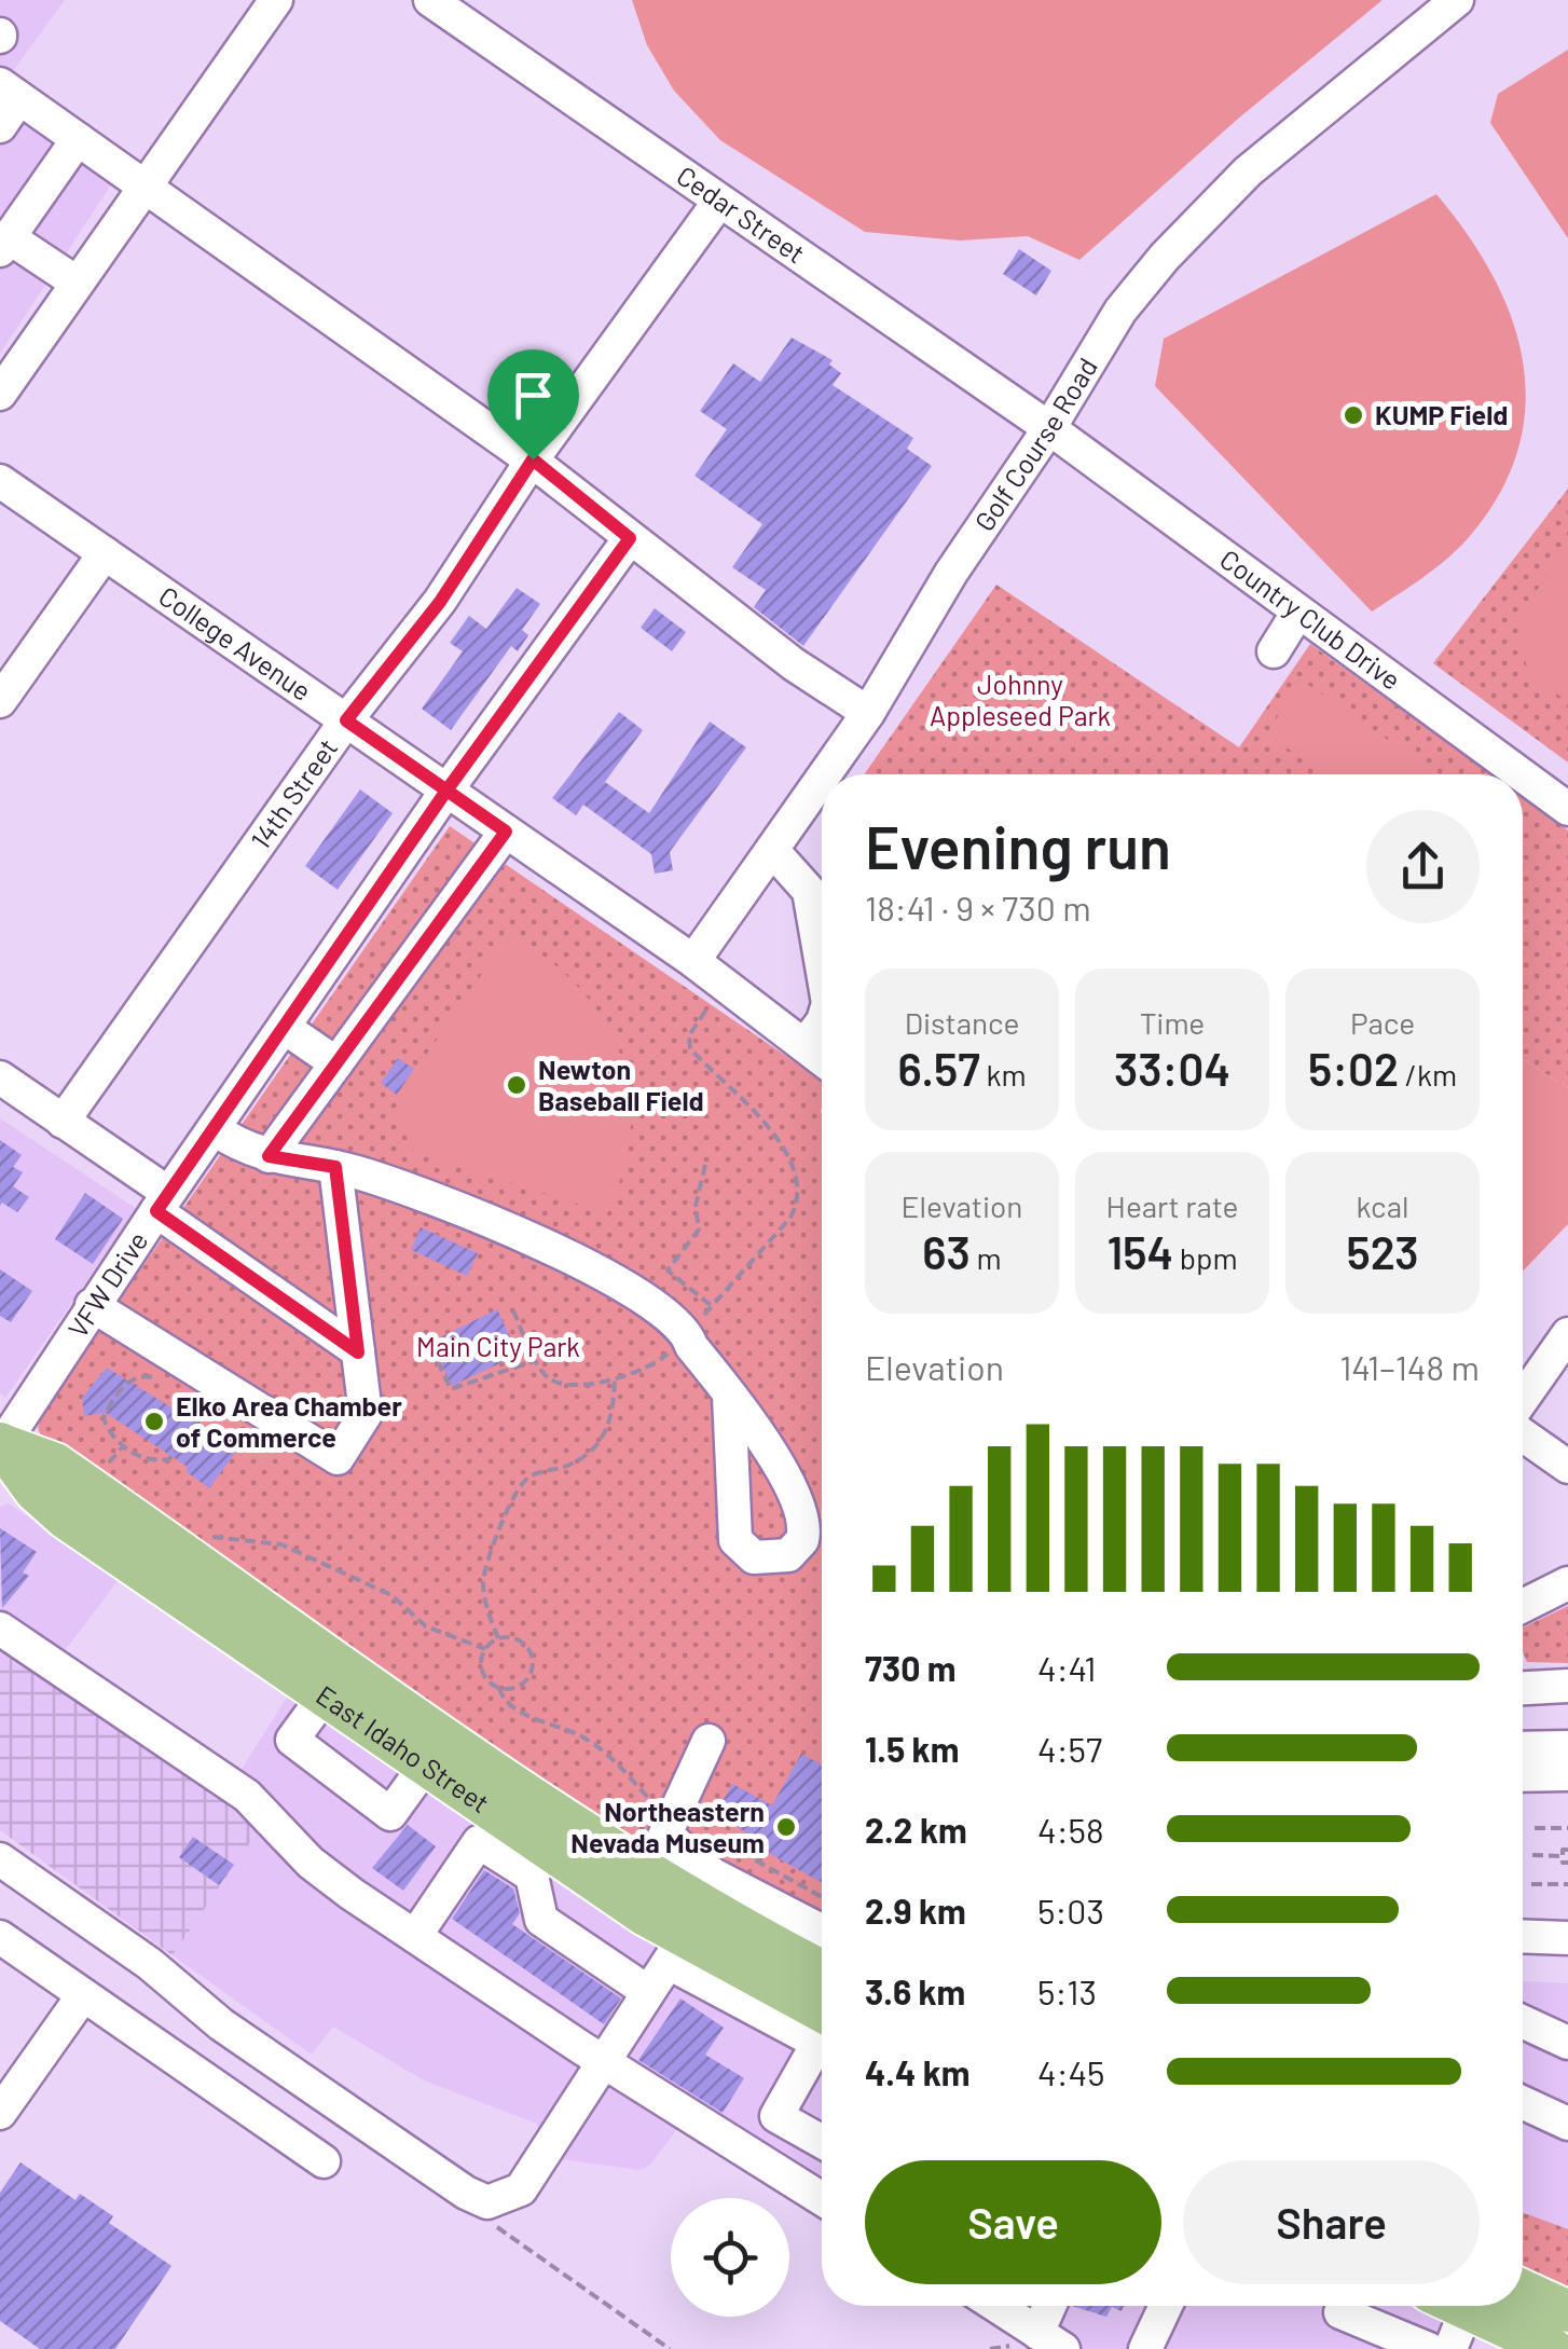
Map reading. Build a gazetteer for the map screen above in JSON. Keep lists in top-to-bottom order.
{
  "streets": {
    "main road": ["East Idaho Street"],
    "street": [
      "Cedar Street",
      "Golf Course Road",
      "Country Club Drive",
      "College Avenue",
      "14th Street",
      "VFW Drive"
    ]
  },
  "crossings": [
    ["Cedar Street", "Golf Course Road"],
    ["Cedar Street", "Country Club Drive"],
    ["Cedar Street", "14th Street"],
    ["Golf Course Road", "Country Club Drive"],
    ["Golf Course Road", "College Avenue"],
    ["College Avenue", "14th Street"],
    ["College Avenue", "VFW Drive"],
    ["VFW Drive", "East Idaho Street"]
  ],
  "parks": ["Johnny Appleseed Park", "Main City Park"],
  "places": [
    "KUMP Field",
    "Newton Baseball Field",
    "Elko Area Chamber of Commerce",
    "Northeastern Nevada Museum"
  ],
  "page": {
    "heading": ["Evening run", "18:41 · 9 × 730 m"],
    "stats": [
      ["Distance", "6.57 km"],
      ["Time", "33:04"],
      ["Pace", "5:02 /km"],
      ["Elevation", "63 m"],
      ["Heart rate", "154 bpm"],
      ["kcal", "523"]
    ],
    "chart": ["Elevation", "141–148 m"],
    "list": [
      {
        "name": "730 m",
        "note": "4:41"
      },
      {
        "name": "1.5 km",
        "note": "4:57"
      },
      {
        "name": "2.2 km",
        "note": "4:58"
      },
      {
        "name": "2.9 km",
        "note": "5:03"
      },
      {
        "name": "3.6 km",
        "note": "5:13"
      },
      {
        "name": "4.4 km",
        "note": "4:45"
      }
    ],
    "buttons": ["Save", "Share"]
  }
}
